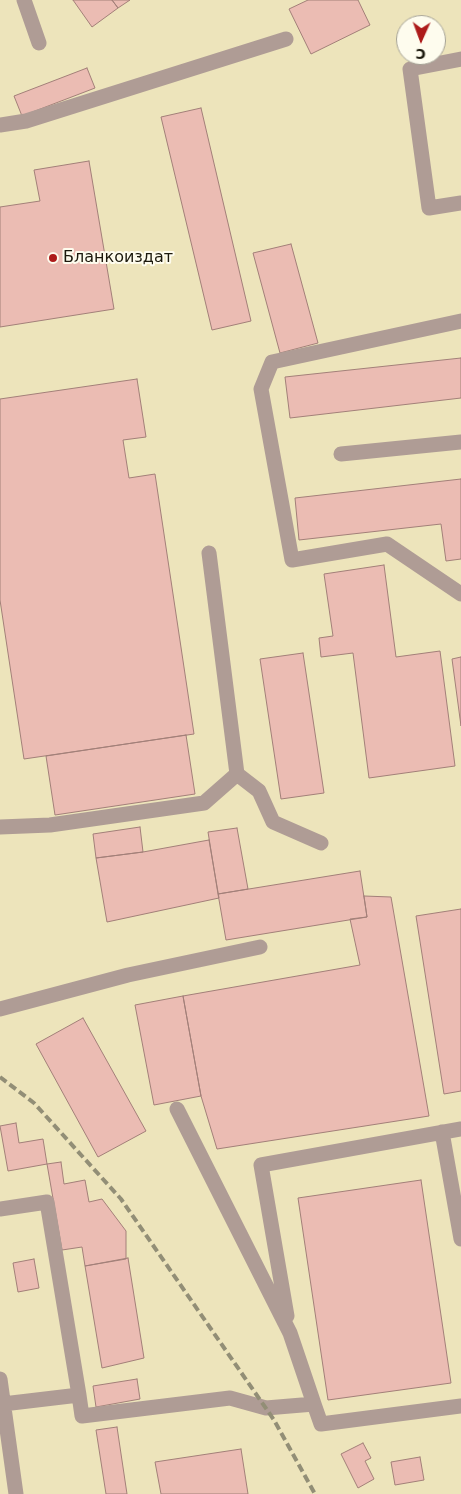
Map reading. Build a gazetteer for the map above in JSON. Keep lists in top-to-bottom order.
{
  "places": ["Бланкоиздат"],
  "north": "bottom"
}
